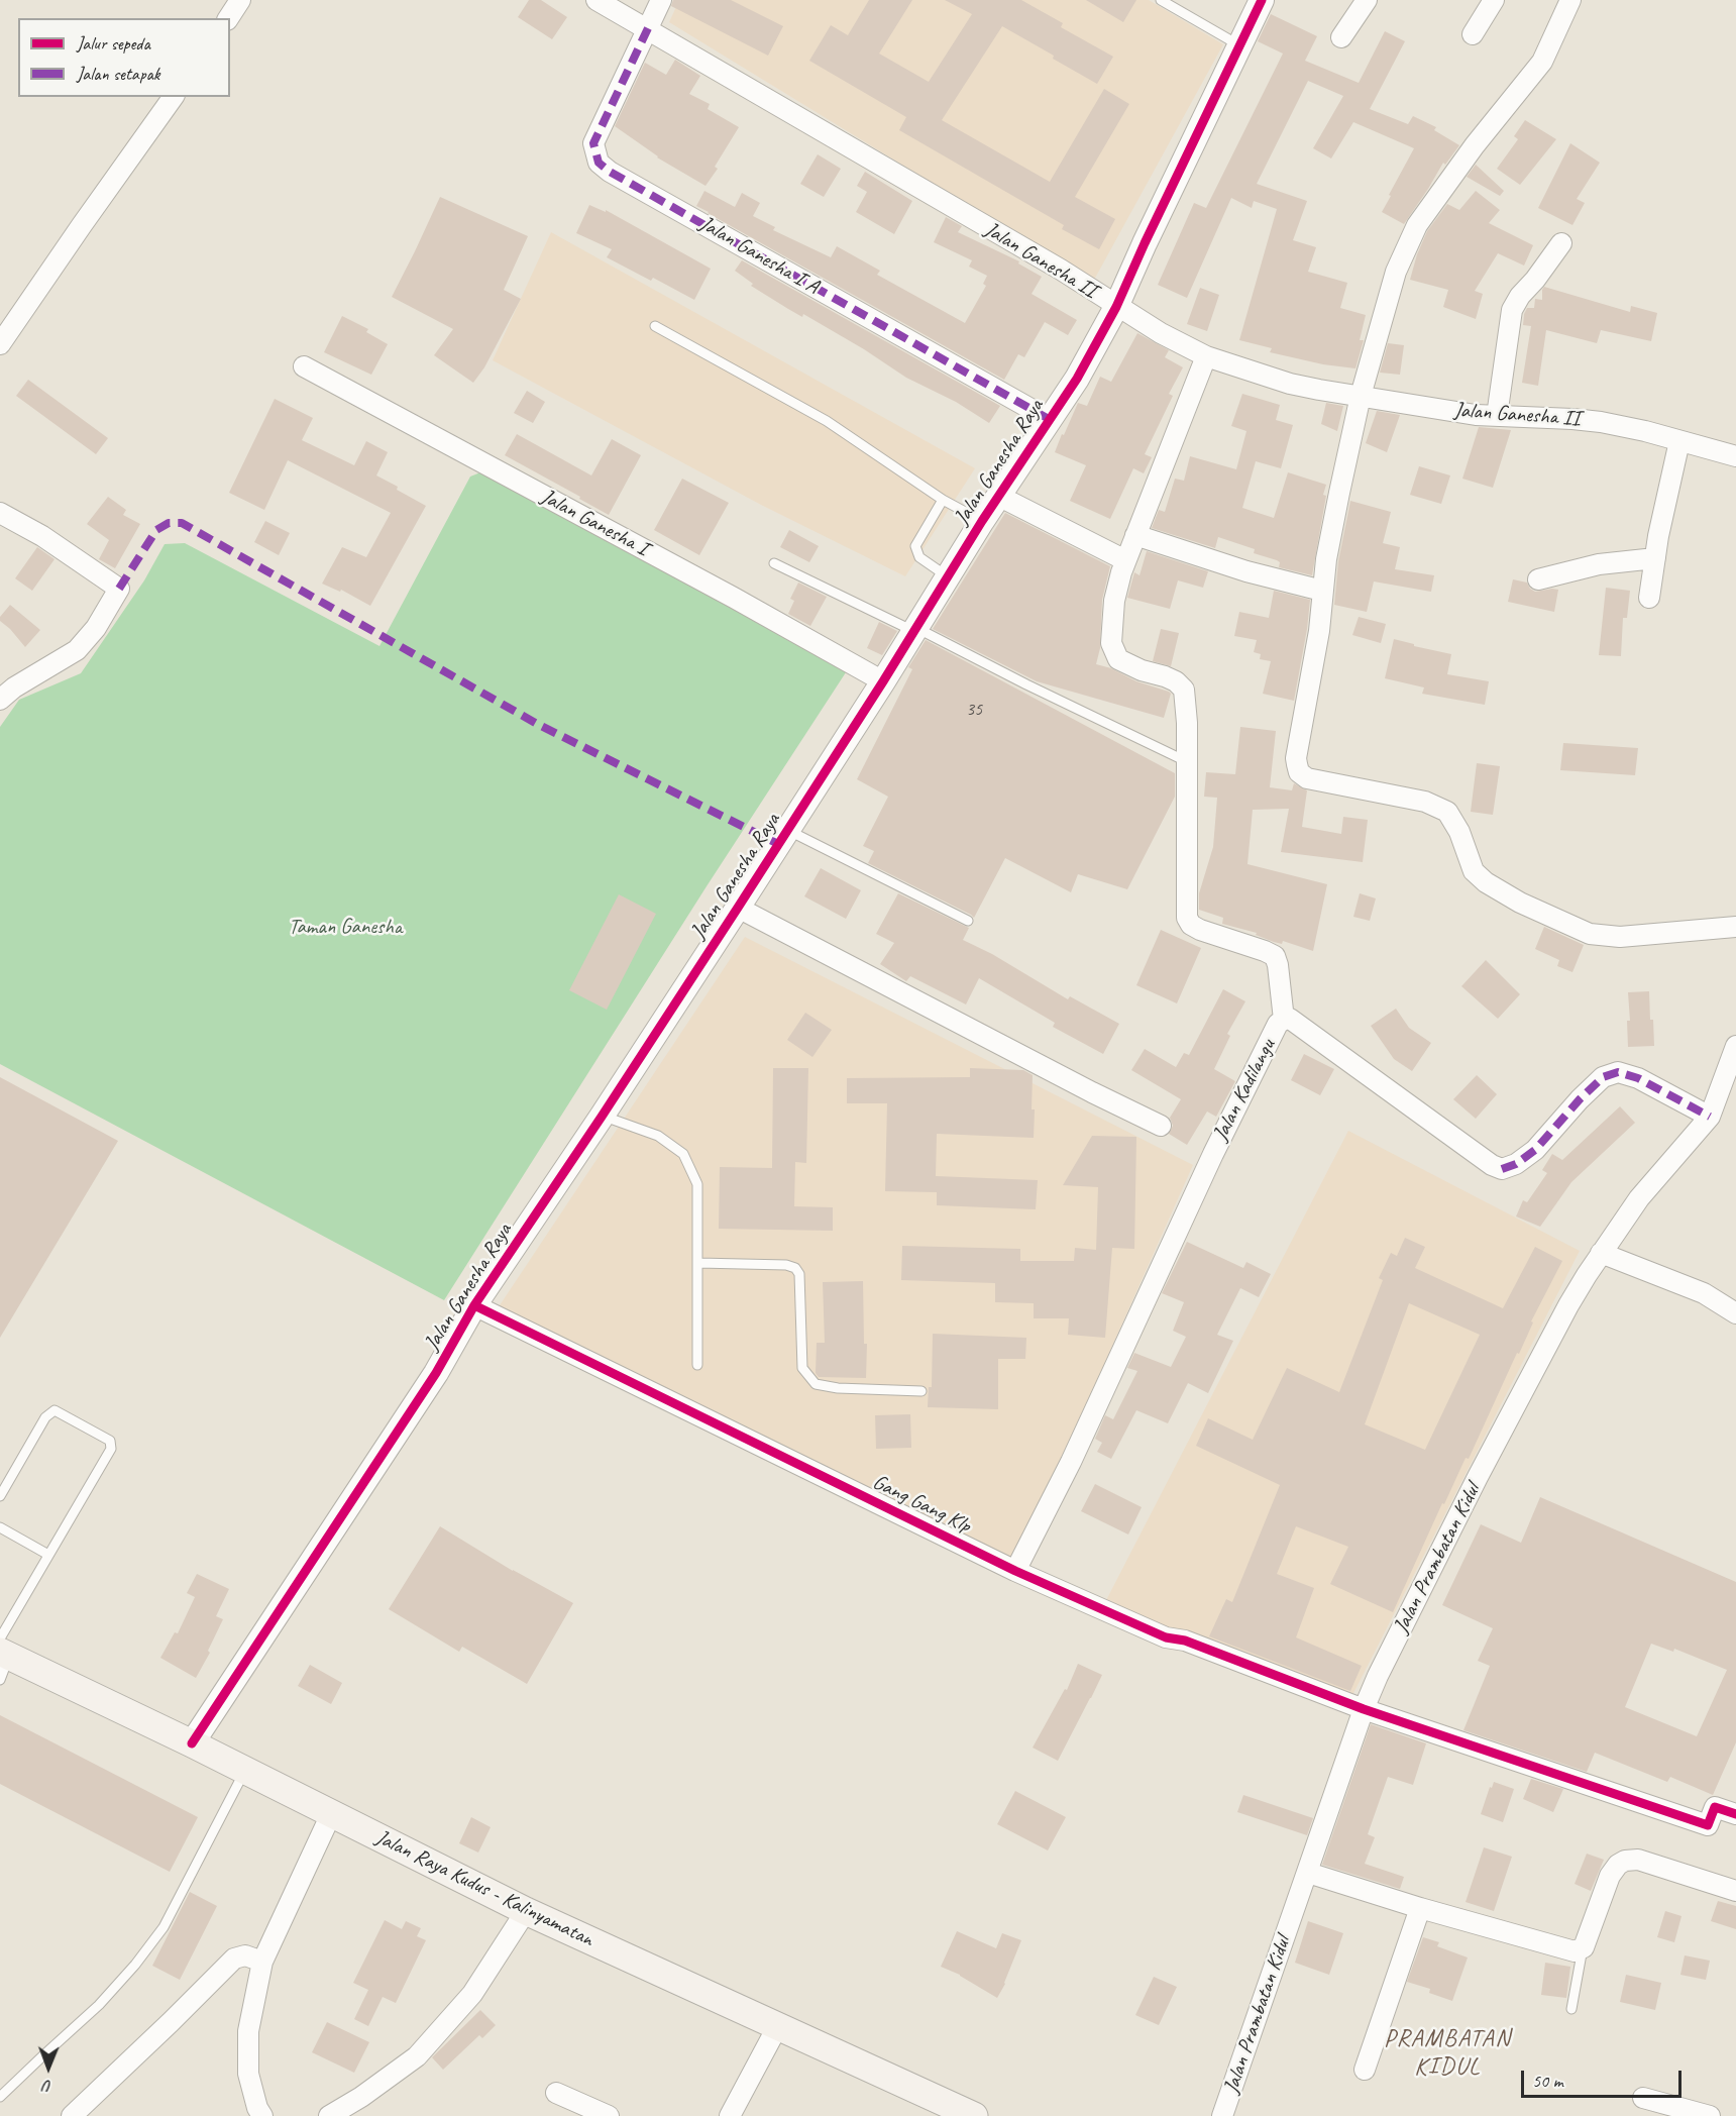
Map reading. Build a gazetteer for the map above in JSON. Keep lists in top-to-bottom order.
{
  "streets": {
    "main road": ["Jalan Raya Kudus - Kalinyamatan"],
    "street": [
      "Jalan Ganesha I A",
      "Jalan Ganesha II",
      "Jalan Ganesha Raya",
      "Jalan Ganesha I",
      "Jalan Kadilangu",
      "Gang Gang Klp",
      "Jalan Prambatan Kidul"
    ]
  },
  "crossings": [
    ["Jalan Ganesha I A", "Jalan Ganesha II"],
    ["Jalan Ganesha I A", "Jalan Ganesha Raya"],
    ["Jalan Ganesha II", "Jalan Ganesha Raya"],
    ["Jalan Ganesha Raya", "Jalan Ganesha I"],
    ["Jalan Ganesha Raya", "Gang Gang Klp"],
    ["Jalan Ganesha Raya", "Jalan Raya Kudus - Kalinyamatan"],
    ["Jalan Kadilangu", "Gang Gang Klp"],
    ["Jalan Kadilangu", "Jalan Prambatan Kidul"],
    ["Gang Gang Klp", "Jalan Prambatan Kidul"]
  ],
  "districts": ["PRAMBATAN KIDUL"],
  "parks": ["Taman Ganesha"],
  "house_numbers": ["35"],
  "legend": ["Jalur sepeda", "Jalan setapak"],
  "scale_bar": "50 m",
  "north": "bottom"
}
